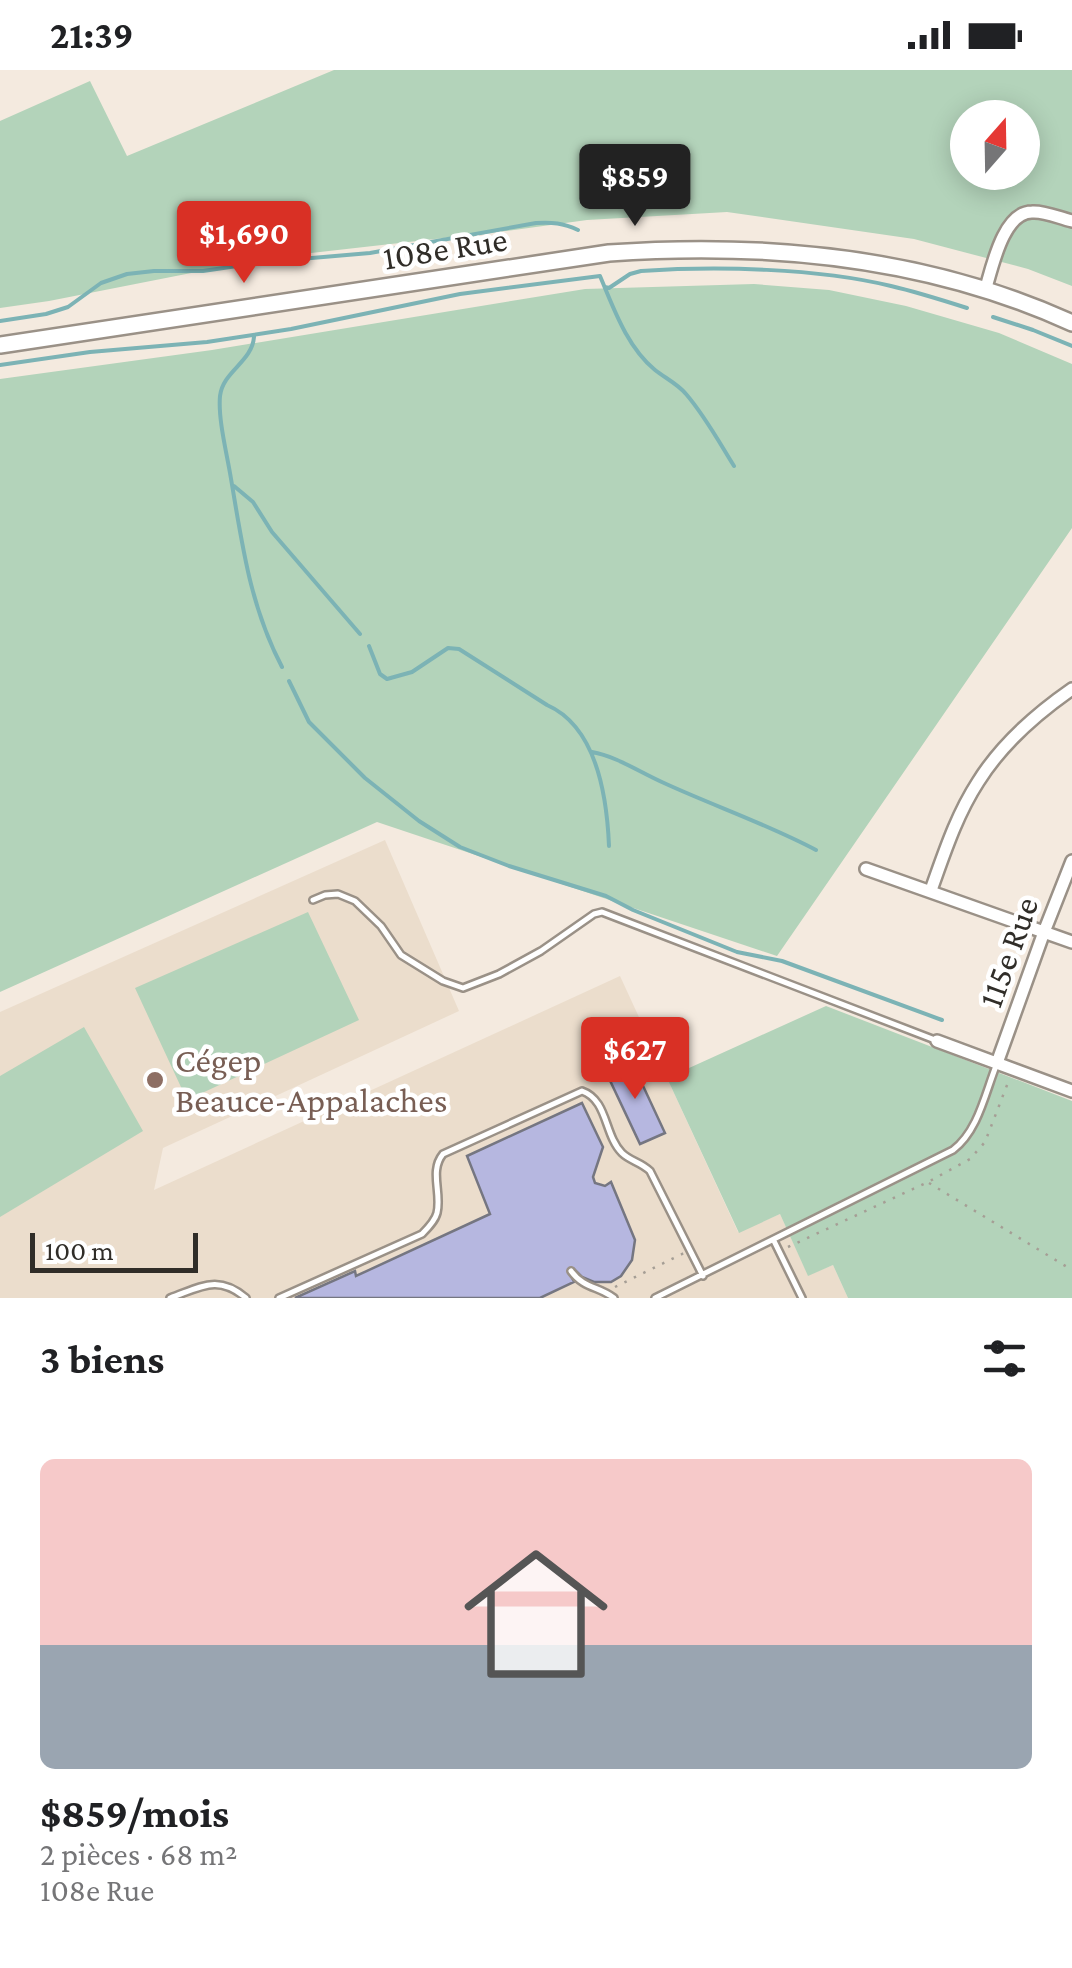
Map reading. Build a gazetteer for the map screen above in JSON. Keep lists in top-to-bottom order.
{
  "streets": {
    "main road": ["108e Rue"],
    "street": ["115e Rue"]
  },
  "places": ["Cégep Beauce-Appalaches"],
  "scale_bar": "100 m",
  "north": "top",
  "page": {
    "status": "21:39",
    "price": ["$859", "$1,690", "$627"],
    "scale": "100 m",
    "heading": "3 biens",
    "list": [
      {
        "name": "$859/mois",
        "note": "2 pièces · 68 m² · 108e Rue"
      }
    ]
  }
}
